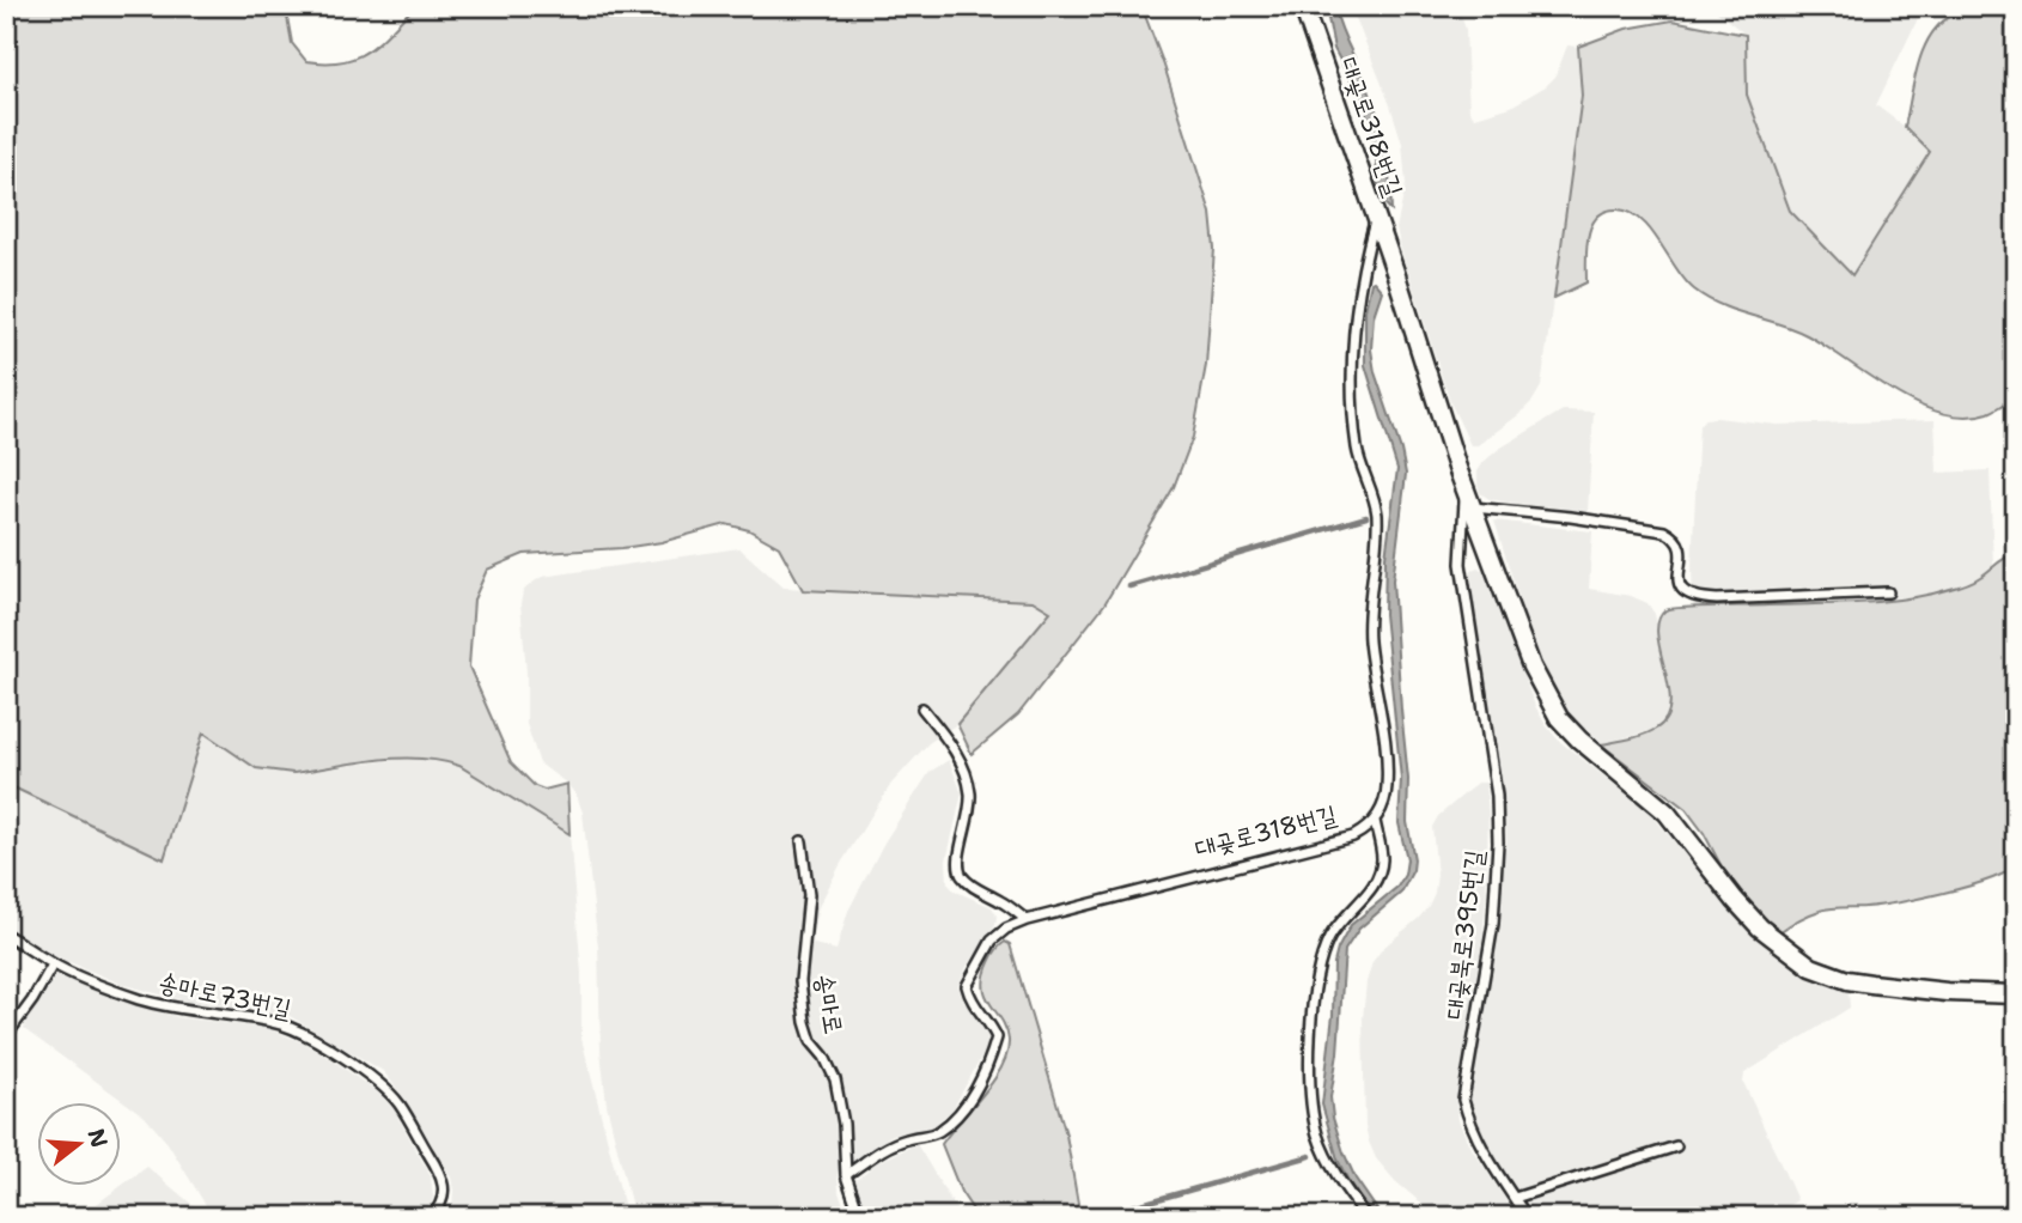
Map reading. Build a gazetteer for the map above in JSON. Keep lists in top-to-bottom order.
{
  "streets": {
    "street": ["대곶로318번길"],
    "lane": ["대곶북로395번길", "송마로73번길", "송마로"]
  },
  "crossings": [
    ["대곶로318번길", "대곶북로395번길"],
    ["대곶로318번길", "송마로"]
  ],
  "north": "right"
}
